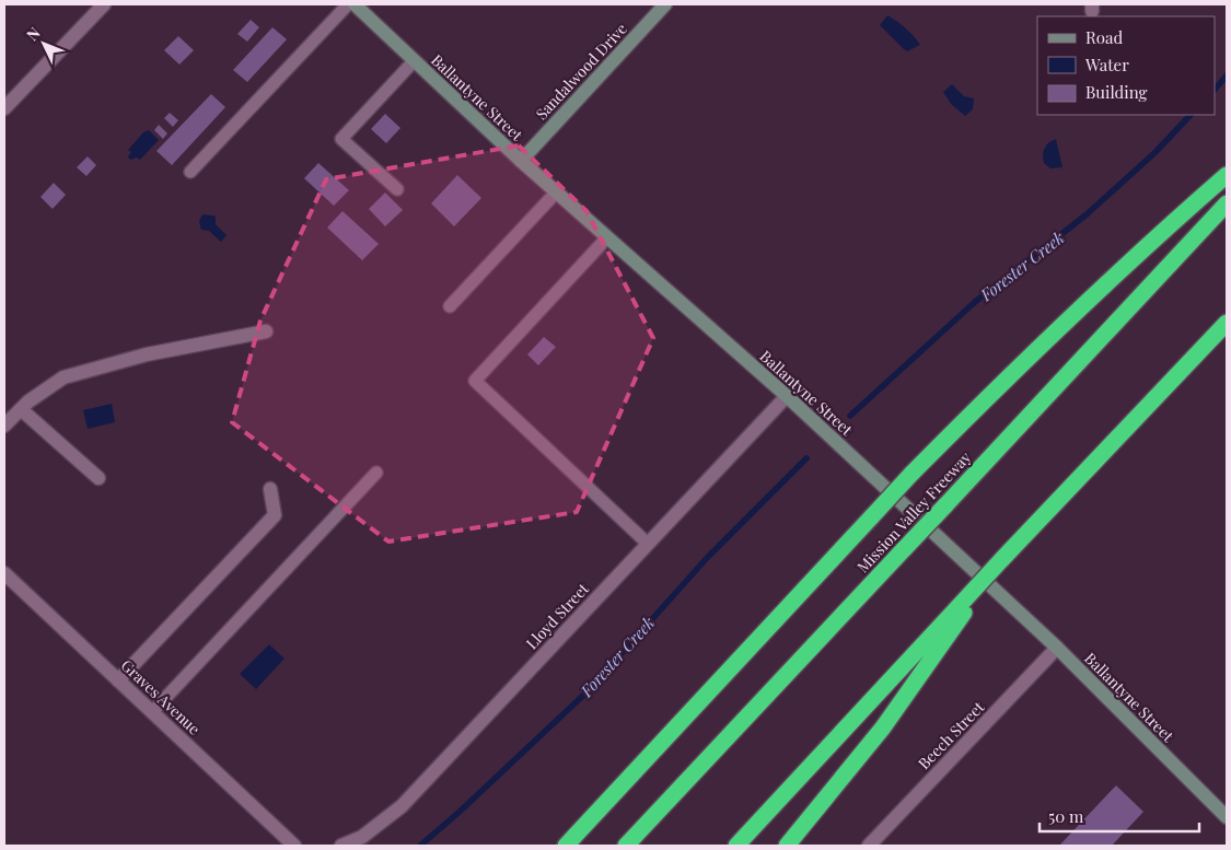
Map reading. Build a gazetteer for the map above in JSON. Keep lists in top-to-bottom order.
{
  "streets": {
    "highway": ["Mission Valley Freeway"],
    "main road": ["Sandalwood Drive", "Ballantyne Street"],
    "street": ["Lloyd Street", "Graves Avenue", "Beech Street"]
  },
  "crossings": [
    ["Sandalwood Drive", "Ballantyne Street"],
    ["Ballantyne Street", "Lloyd Street"],
    ["Ballantyne Street", "Beech Street"]
  ],
  "water": ["Forester Creek"],
  "legend": ["Road", "Water", "Building"],
  "scale_bar": "50 m",
  "north": "top left"
}
